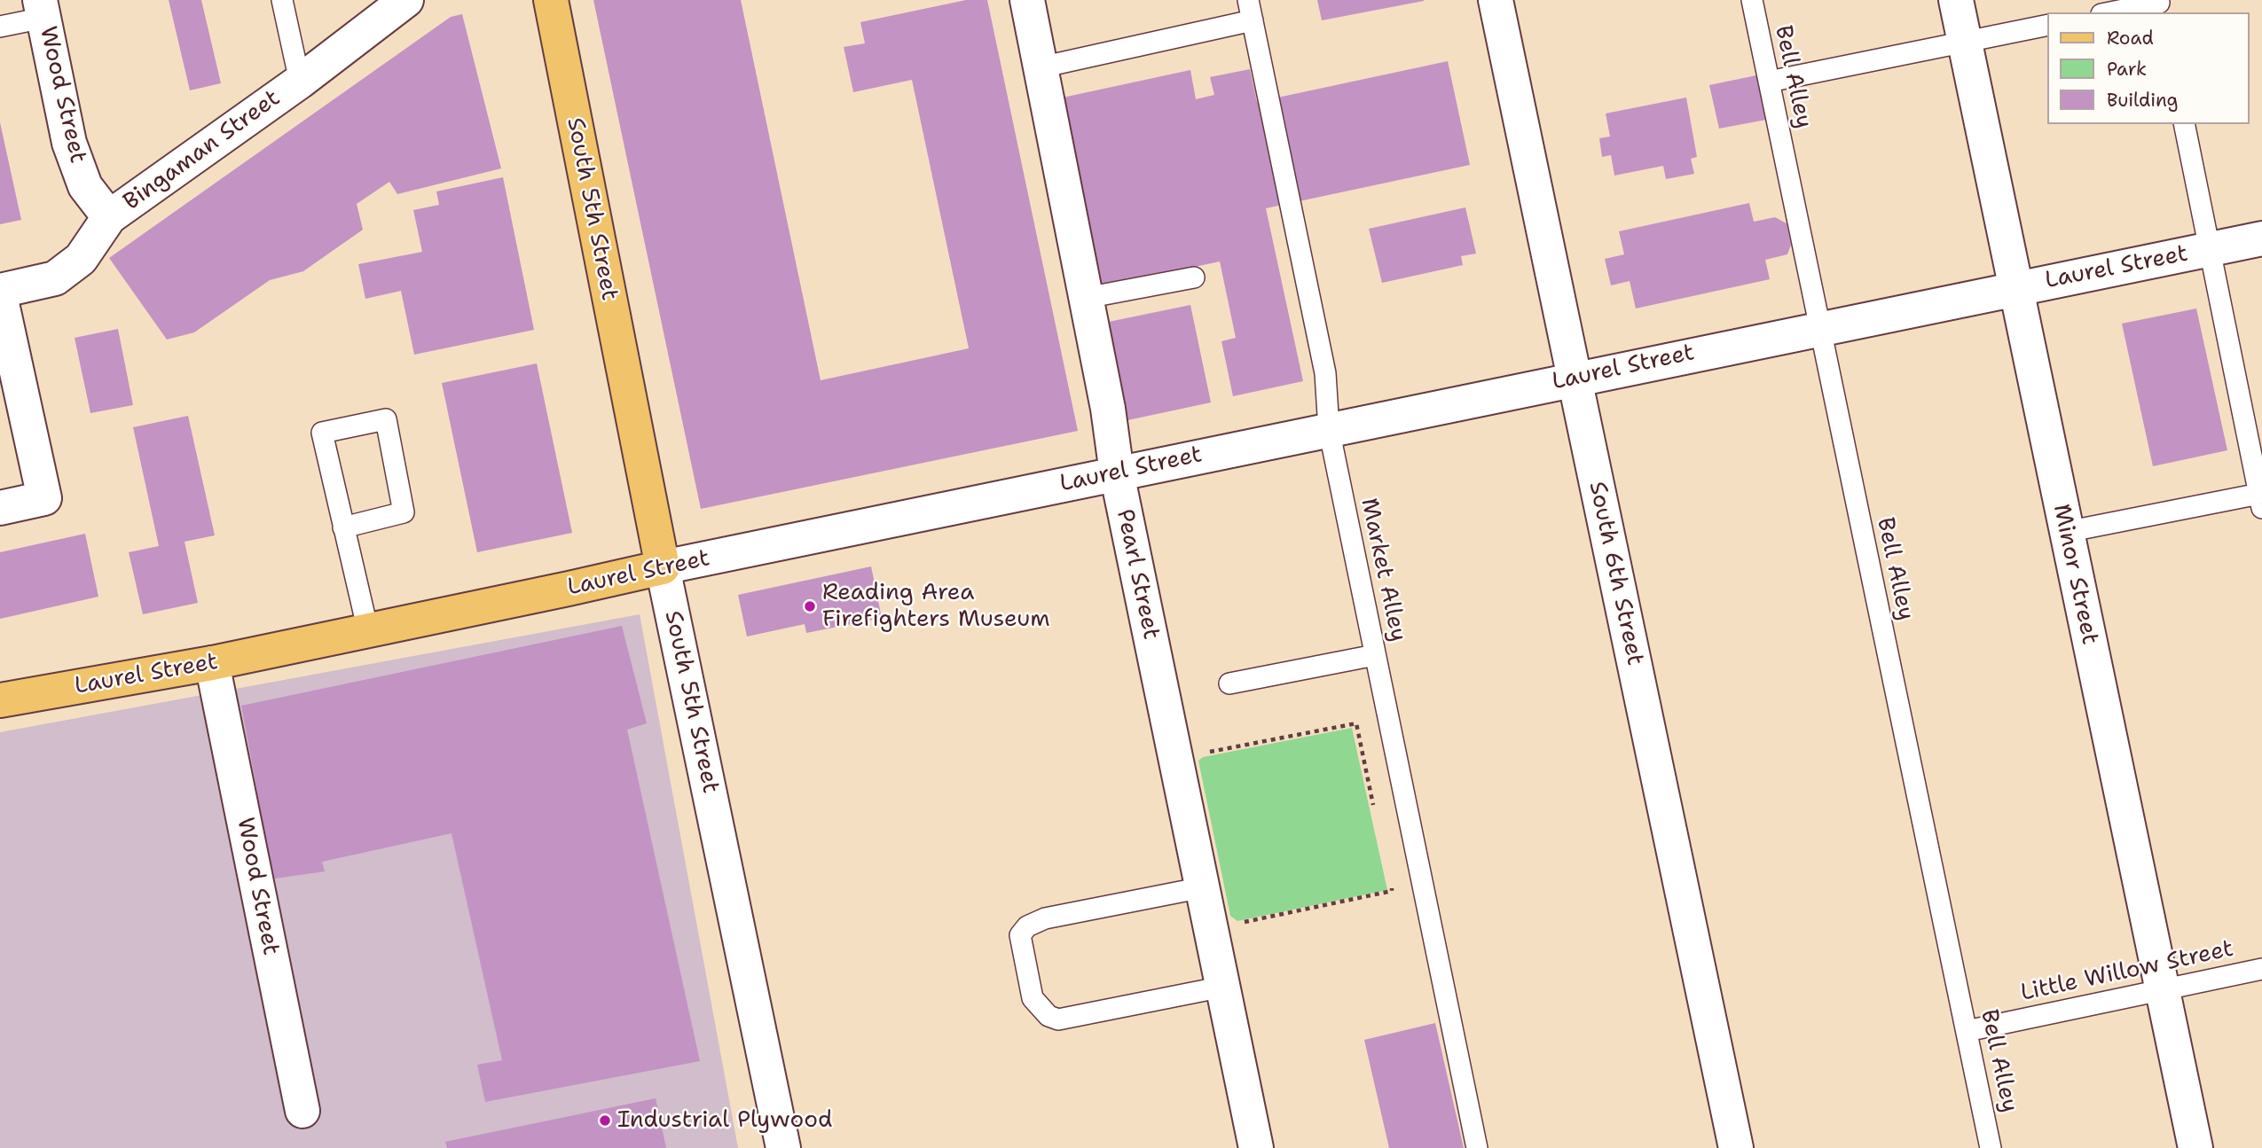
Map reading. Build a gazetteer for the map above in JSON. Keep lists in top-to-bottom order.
{
  "streets": {
    "main road": ["South 5th Street", "Laurel Street"],
    "street": [
      "Wood Street",
      "Bingaman Street",
      "South 6th Street",
      "Pearl Street",
      "Minor Street"
    ],
    "lane": ["Bell Alley", "Market Alley", "Little Willow Street"]
  },
  "crossings": [
    ["Bell Alley", "Laurel Street"],
    ["Bell Alley", "Little Willow Street"],
    ["Wood Street", "Bingaman Street"],
    ["Wood Street", "Laurel Street"],
    ["South 5th Street", "Laurel Street"],
    ["Laurel Street", "Market Alley"],
    ["Laurel Street", "South 6th Street"],
    ["Laurel Street", "Pearl Street"],
    ["Laurel Street", "Minor Street"],
    ["Minor Street", "Little Willow Street"]
  ],
  "places": ["Reading Area Firefighters Museum", "Industrial Plywood"],
  "legend": ["Road", "Park", "Building"]
}
